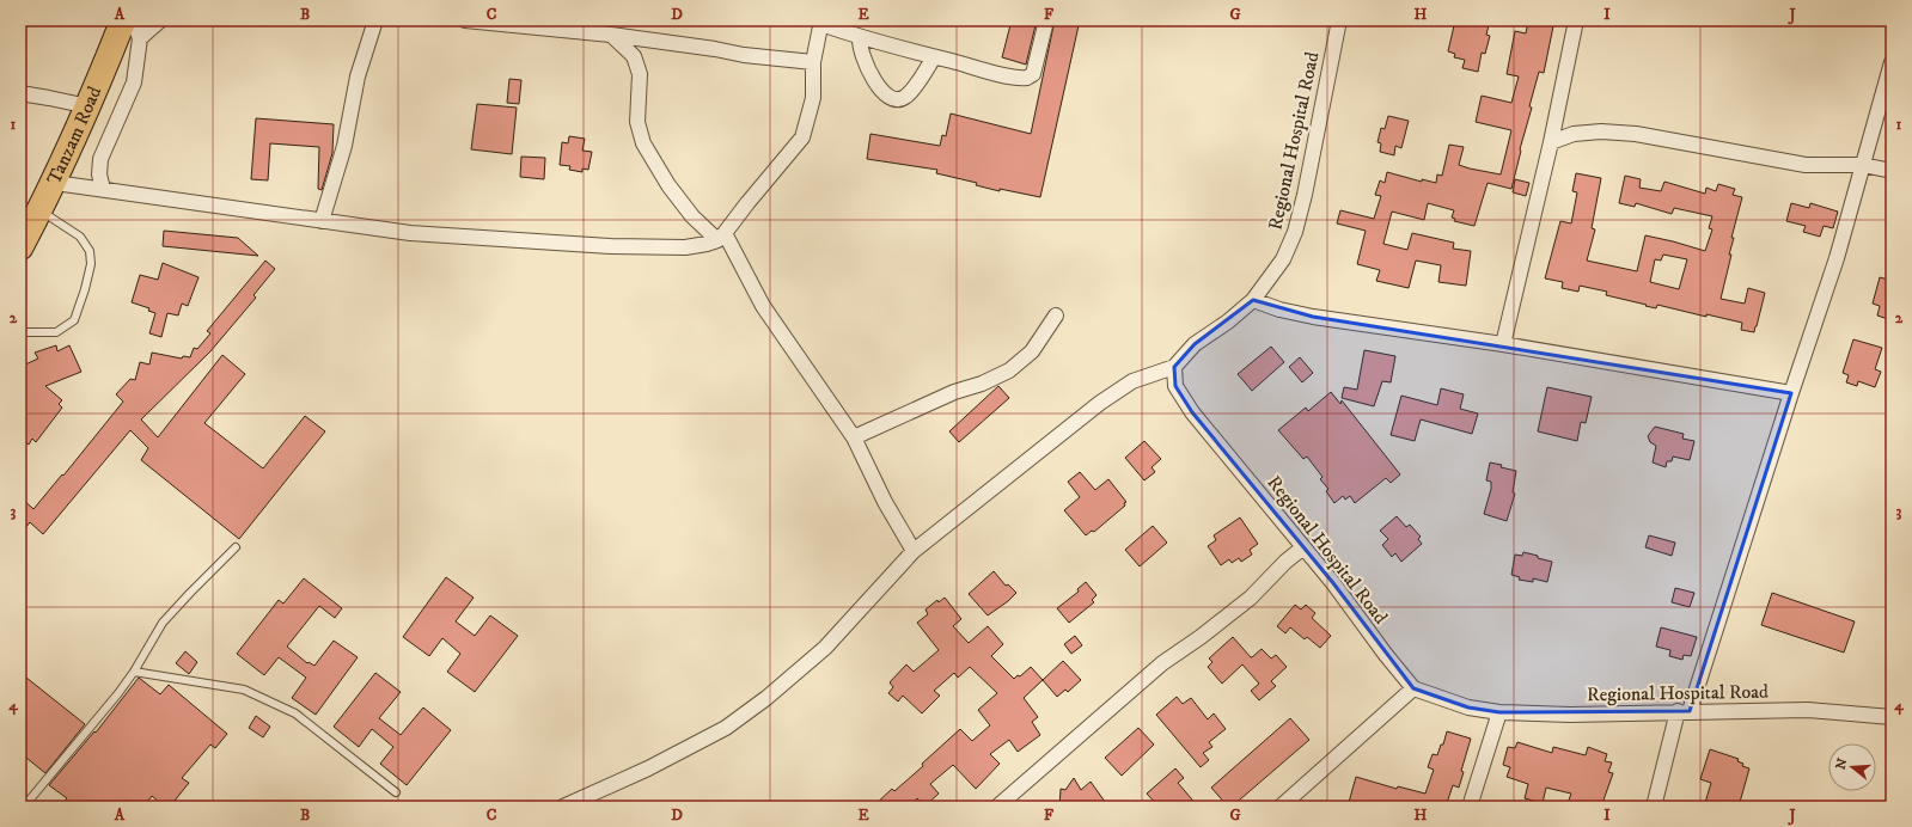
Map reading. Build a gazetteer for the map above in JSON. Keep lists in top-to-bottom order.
{
  "streets": {
    "highway": ["Tanzam Road"],
    "street": ["Regional Hospital Road"]
  },
  "north": "left",
  "grid": {
    "columns": [
      "A",
      "B",
      "C",
      "D",
      "E",
      "F",
      "G",
      "H",
      "I",
      "J"
    ],
    "rows": [
      "1",
      "2",
      "3",
      "4"
    ]
  }
}
